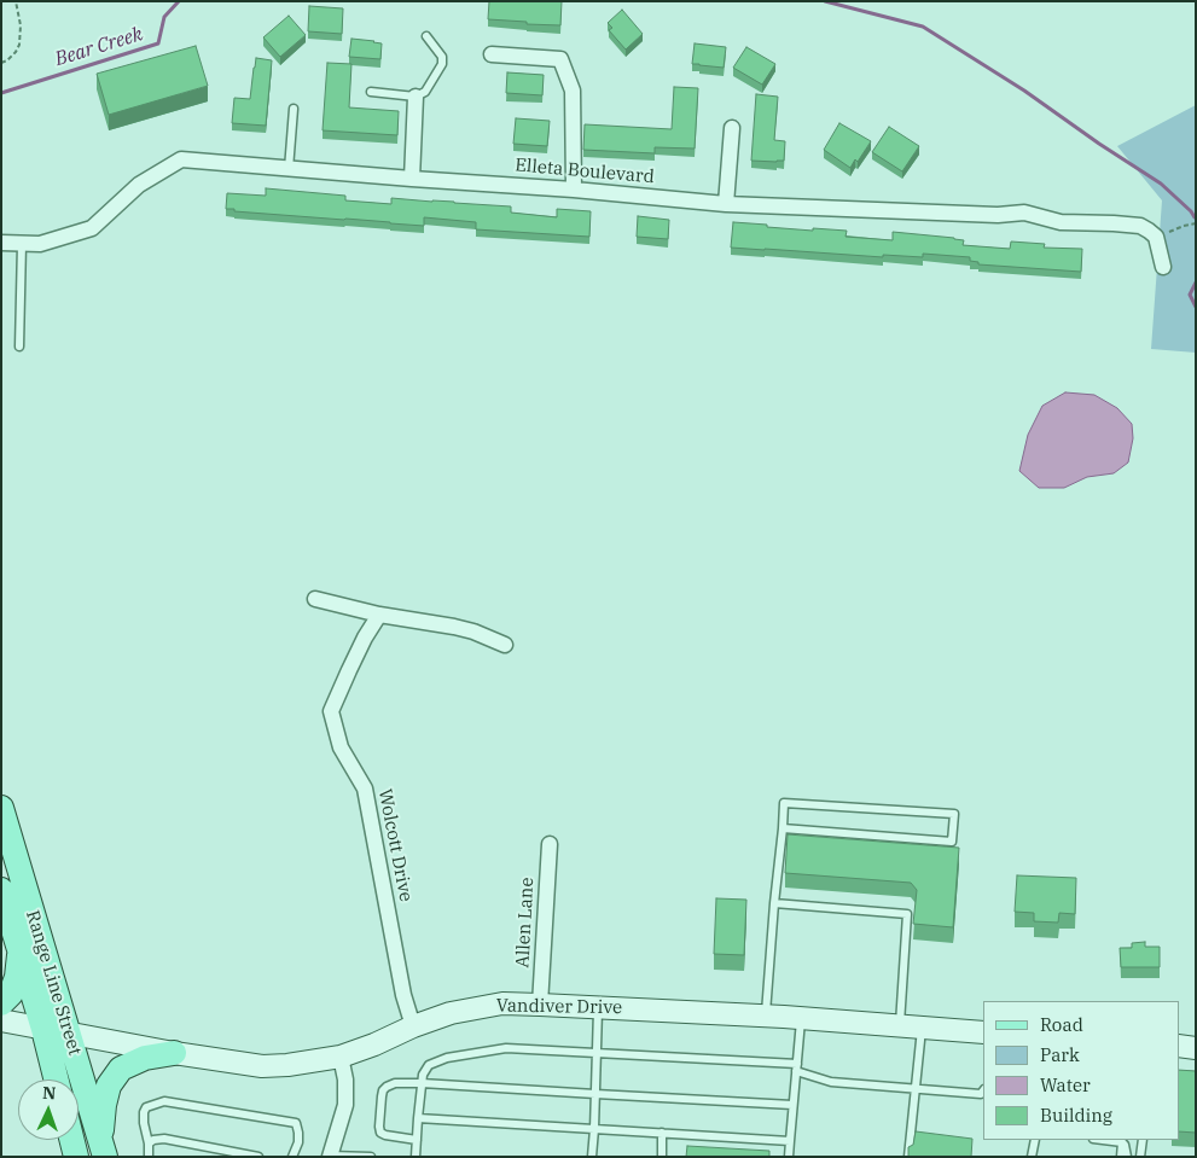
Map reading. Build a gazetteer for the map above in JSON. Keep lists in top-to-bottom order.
{
  "streets": {
    "main road": ["Range Line Street", "Vandiver Drive"],
    "street": ["Elleta Boulevard", "Wolcott Drive", "Allen Lane"]
  },
  "crossings": [
    ["Wolcott Drive", "Vandiver Drive"],
    ["Allen Lane", "Vandiver Drive"],
    ["Range Line Street", "Vandiver Drive"]
  ],
  "water": ["Bear Creek"],
  "legend": [
    "Road",
    "Park",
    "Water",
    "Building"
  ],
  "north": "top"
}
